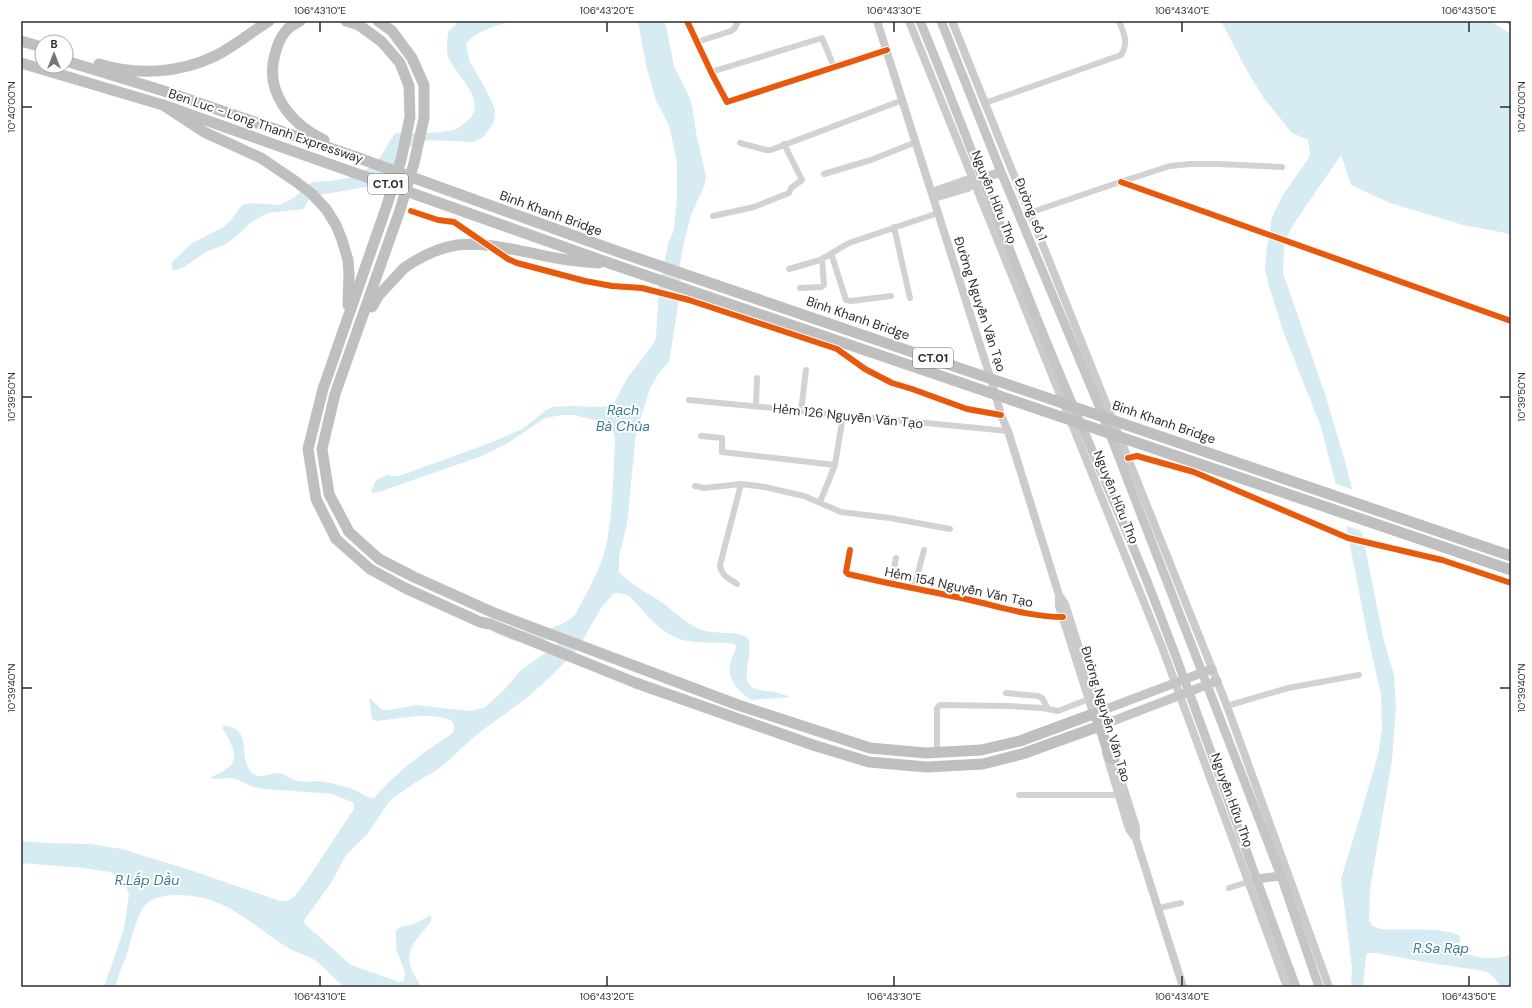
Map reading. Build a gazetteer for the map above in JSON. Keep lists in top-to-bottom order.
{
  "streets": {
    "highway": ["Ben Luc - Long Thanh Expressway", "CT.01", "Binh Khanh Bridge"],
    "main road": ["Nguyễn Hữu Thọ", "Đường số 1", "Đường Nguyễn Văn Tạo"],
    "street": ["Hẻm 126 Nguyễn Văn Tạo", "Hẻm 154 Nguyễn Văn Tạo"]
  },
  "crossings": [
    ["Ben Luc - Long Thanh Expressway", "CT.01"],
    ["Ben Luc - Long Thanh Expressway", "Binh Khanh Bridge"],
    ["Nguyễn Hữu Thọ", "Đường số 1"],
    ["Đường Nguyễn Văn Tạo", "Hẻm 126 Nguyễn Văn Tạo"],
    ["Đường Nguyễn Văn Tạo", "Hẻm 154 Nguyễn Văn Tạo"]
  ],
  "water": ["Rạch Bà Chùa", "R.Lấp Dầu", "R.Sa Rạp"],
  "north": "top",
  "coordinates": [
    "106°43'10\"E",
    "106°43'20\"E",
    "106°43'30\"E",
    "106°43'40\"E",
    "106°43'50\"E",
    "10°40'00\"N",
    "10°39'50\"N",
    "10°39'40\"N"
  ]
}
